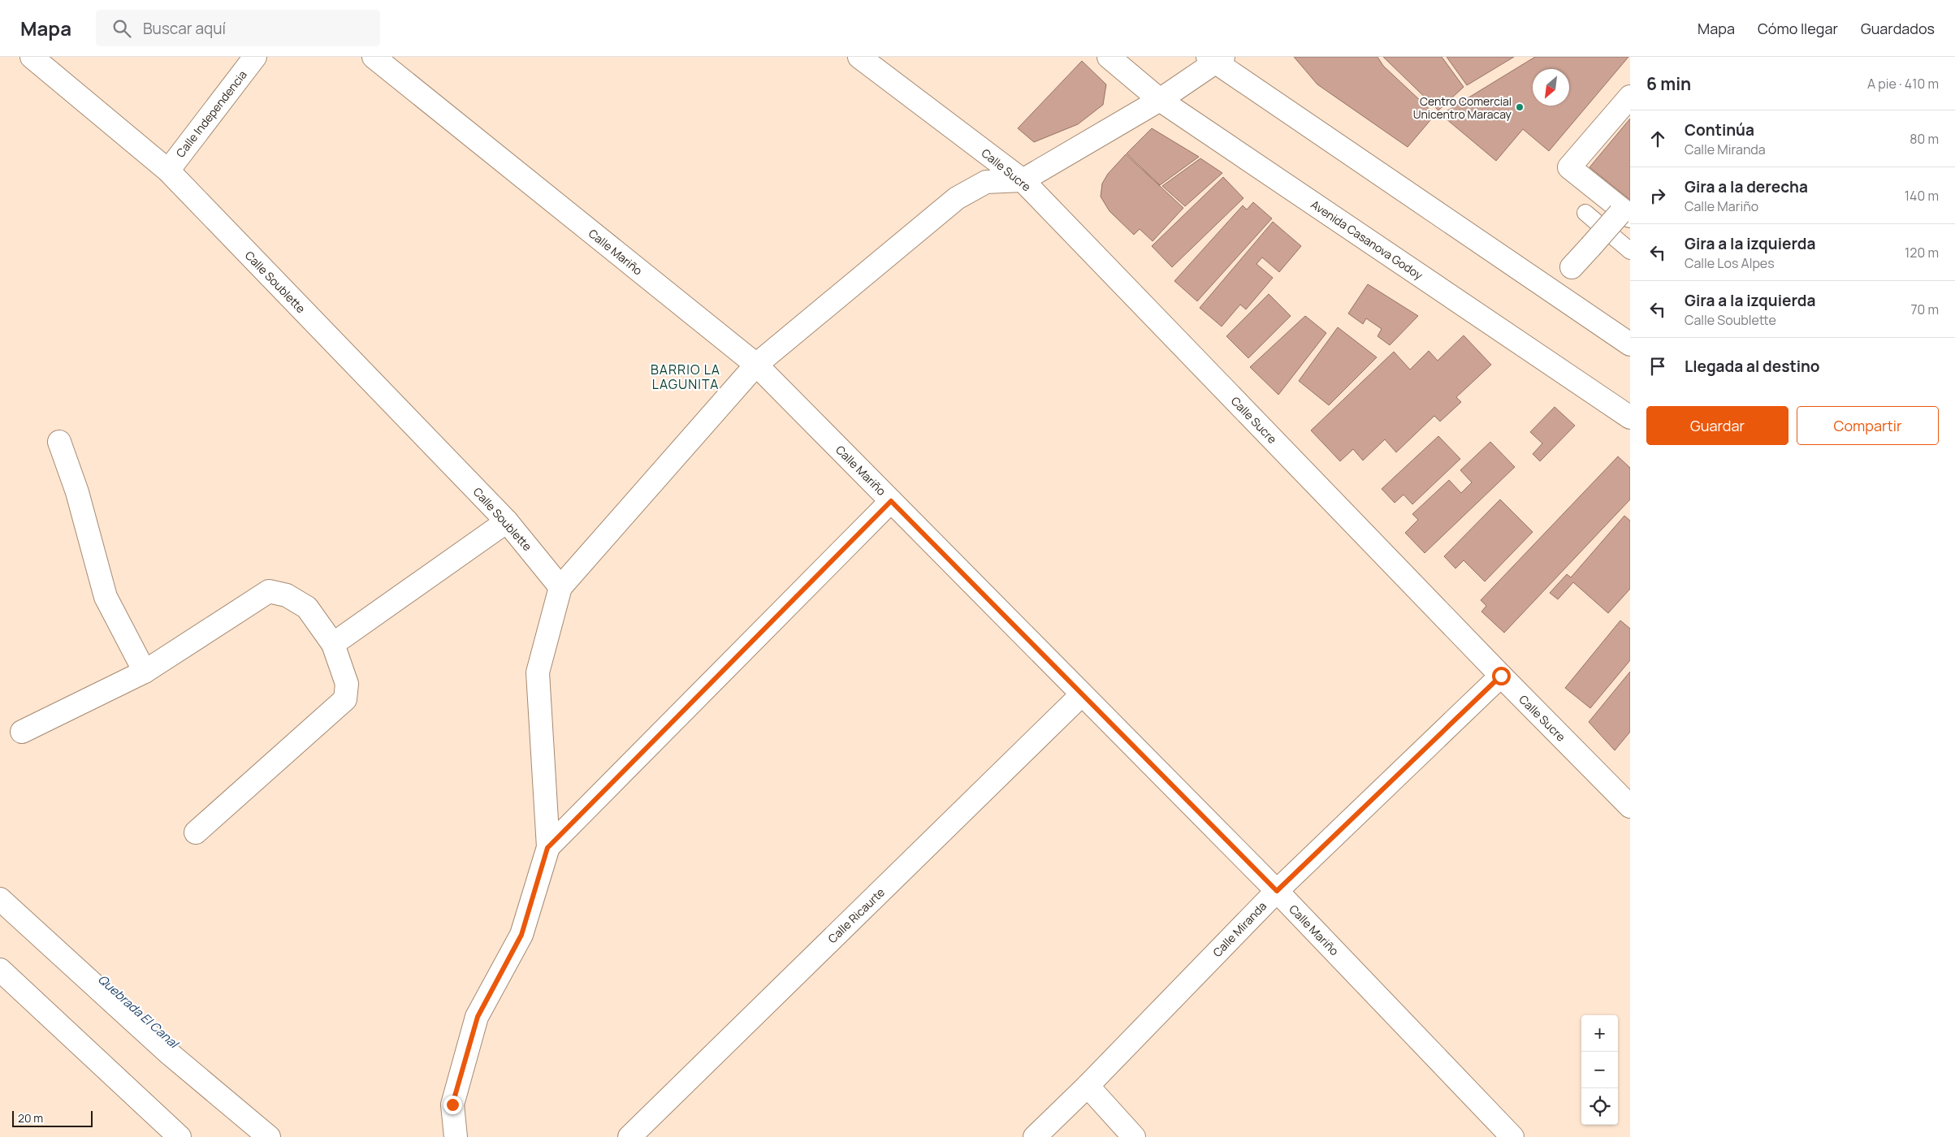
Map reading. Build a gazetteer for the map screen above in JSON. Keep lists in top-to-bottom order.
{
  "streets": {
    "street": [
      "Calle Independencia",
      "Calle Sucre",
      "Avenida Casanova Godoy",
      "Calle Mariño",
      "Calle Soublette",
      "Calle Ricaurte",
      "Calle Miranda"
    ]
  },
  "crossings": [
    ["Calle Independencia", "Calle Soublette"],
    ["Calle Sucre", "Calle Miranda"],
    ["Calle Mariño", "Calle Ricaurte"],
    ["Calle Mariño", "Calle Miranda"]
  ],
  "districts": ["BARRIO LA LAGUNITA"],
  "water": ["Quebrada El Canal"],
  "places": ["Centro Comercial Unicentro Maracay"],
  "scale_bar": "20 m",
  "north": "bottom left",
  "page": {
    "header": "Mapa",
    "search": "Buscar aquí",
    "nav": ["Mapa", "Cómo llegar", "Guardados"],
    "heading": ["6 min", "A pie · 410 m"],
    "list": [
      ["Continúa", "Calle Miranda", "80 m"],
      ["Gira a la derecha", "Calle Mariño", "140 m"],
      ["Gira a la izquierda", "Calle Los Alpes", "120 m"],
      ["Gira a la izquierda", "Calle Soublette", "70 m"],
      "Llegada al destino"
    ],
    "buttons": ["Guardar", "Compartir"],
    "map_buttons": ["+", "−"],
    "scale": "20 m"
  }
}
